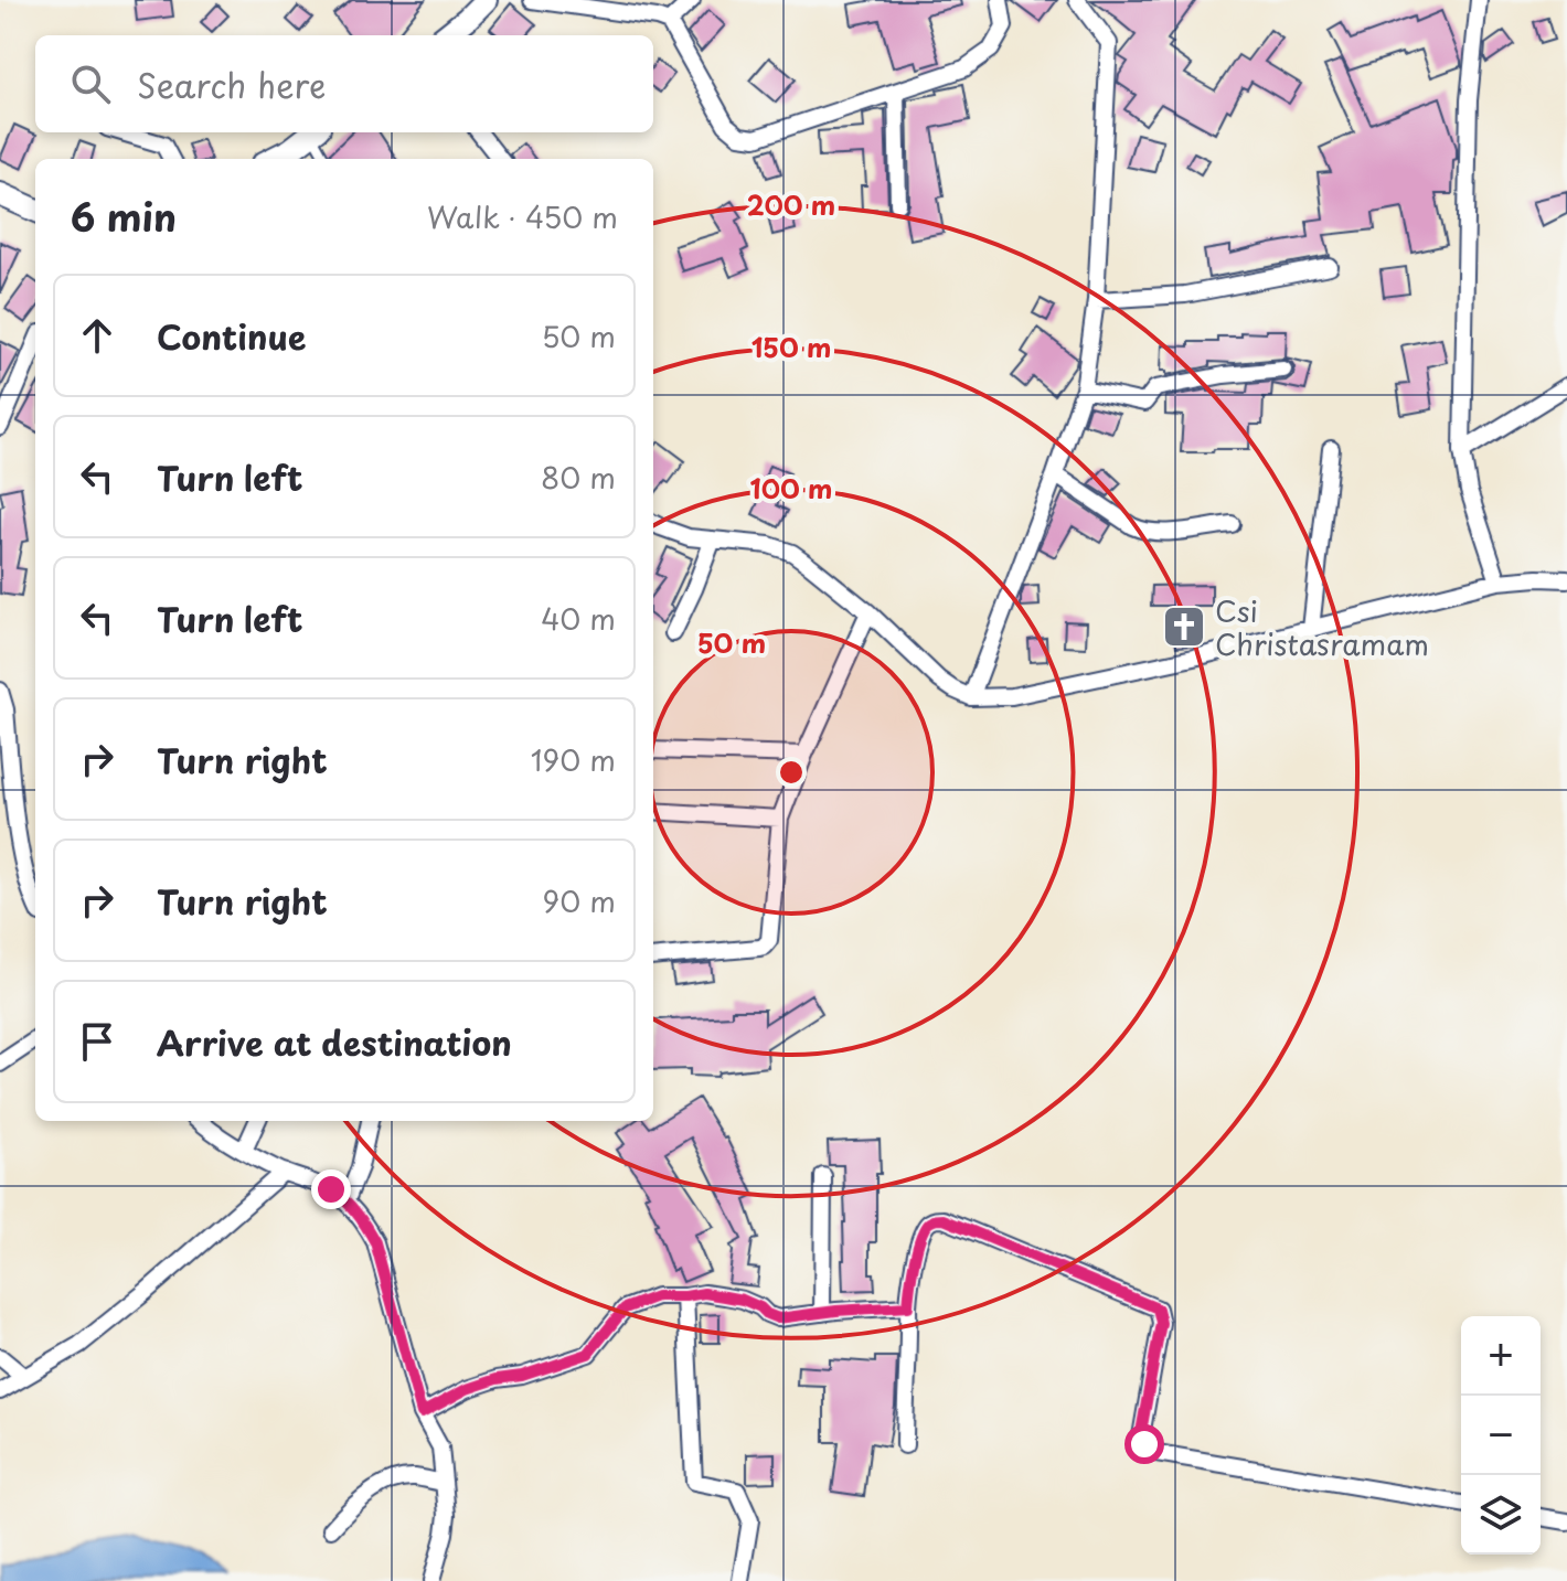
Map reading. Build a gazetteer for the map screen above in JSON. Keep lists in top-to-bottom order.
{
  "places": {
    "church": ["Csi Christasramam"]
  },
  "page": {
    "search": "Search here",
    "heading": ["6 min", "Walk · 450 m"],
    "list": [
      ["Continue", "50 m"],
      ["Turn left", "80 m"],
      ["Turn left", "40 m"],
      ["Turn right", "190 m"],
      ["Turn right", "90 m"],
      "Arrive at destination"
    ],
    "map_buttons": ["+", "−"]
  },
  "rings": [
    "200 m",
    "150 m",
    "100 m",
    "50 m"
  ]
}
